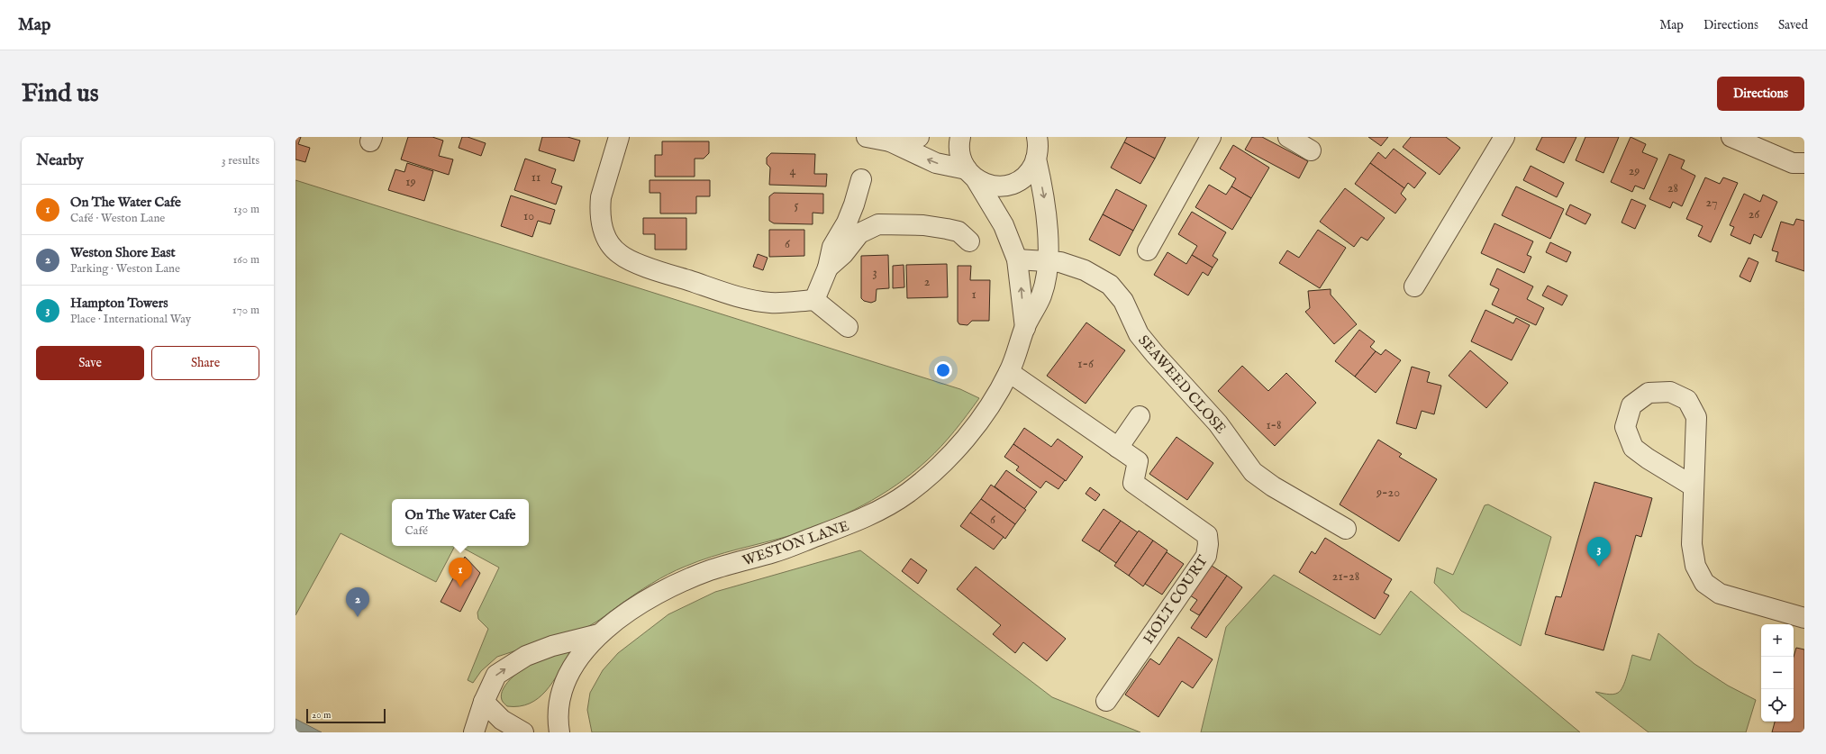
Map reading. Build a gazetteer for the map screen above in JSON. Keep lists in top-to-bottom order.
{
  "streets": {
    "street": ["SEAWEED CLOSE", "WESTON LANE", "HOLT COURT"]
  },
  "crossings": [
    ["SEAWEED CLOSE", "WESTON LANE"],
    ["WESTON LANE", "HOLT COURT"]
  ],
  "house_numbers": [
    "4",
    "29",
    "11",
    "19",
    "28",
    "27",
    "5",
    "26",
    "10",
    "6",
    "3",
    "2",
    "1",
    "1-6",
    "1-8",
    "9-20",
    "6",
    "21-28"
  ],
  "scale_bar": "20 m",
  "page": {
    "header": "Map",
    "nav": ["Map", "Directions", "Saved"],
    "buttons": [
      "Directions",
      ["Save", "Share"]
    ],
    "title": "Find us",
    "heading": ["Nearby", "3 results"],
    "list": [
      {
        "mark": "1",
        "name": "On The Water Cafe",
        "note": "Café · Weston Lane",
        "value": "130 m"
      },
      {
        "mark": "2",
        "name": "Weston Shore East",
        "note": "Parking · Weston Lane",
        "value": "160 m"
      },
      {
        "mark": "3",
        "name": "Hampton Towers",
        "note": "Place · International Way",
        "value": "170 m"
      }
    ],
    "popup": ["On The Water Cafe", "Café"],
    "pins": ["3", "1", "2"],
    "map_buttons": ["+", "−"],
    "scale": "20 m"
  }
}
